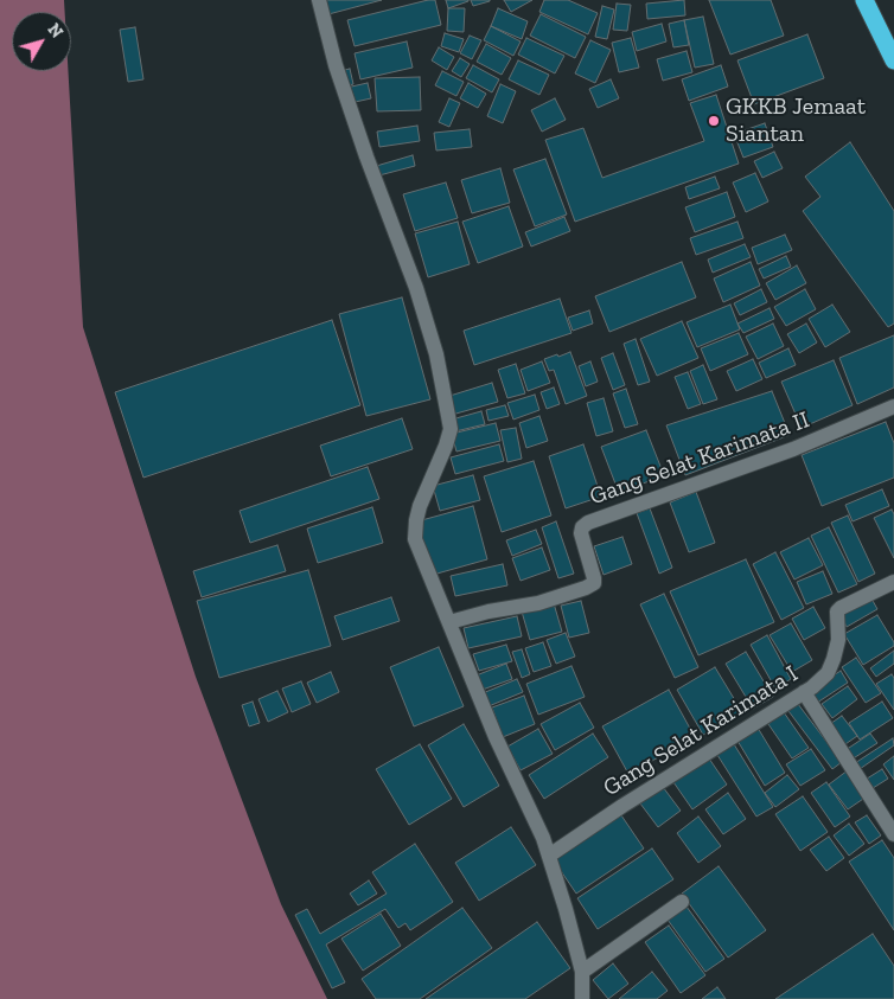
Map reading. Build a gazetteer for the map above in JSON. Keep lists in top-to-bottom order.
{
  "streets": {
    "street": ["Gang Selat Karimata II", "Gang Selat Karimata I"]
  },
  "places": ["GKKB Jemaat Siantan"],
  "north": "top right"
}
